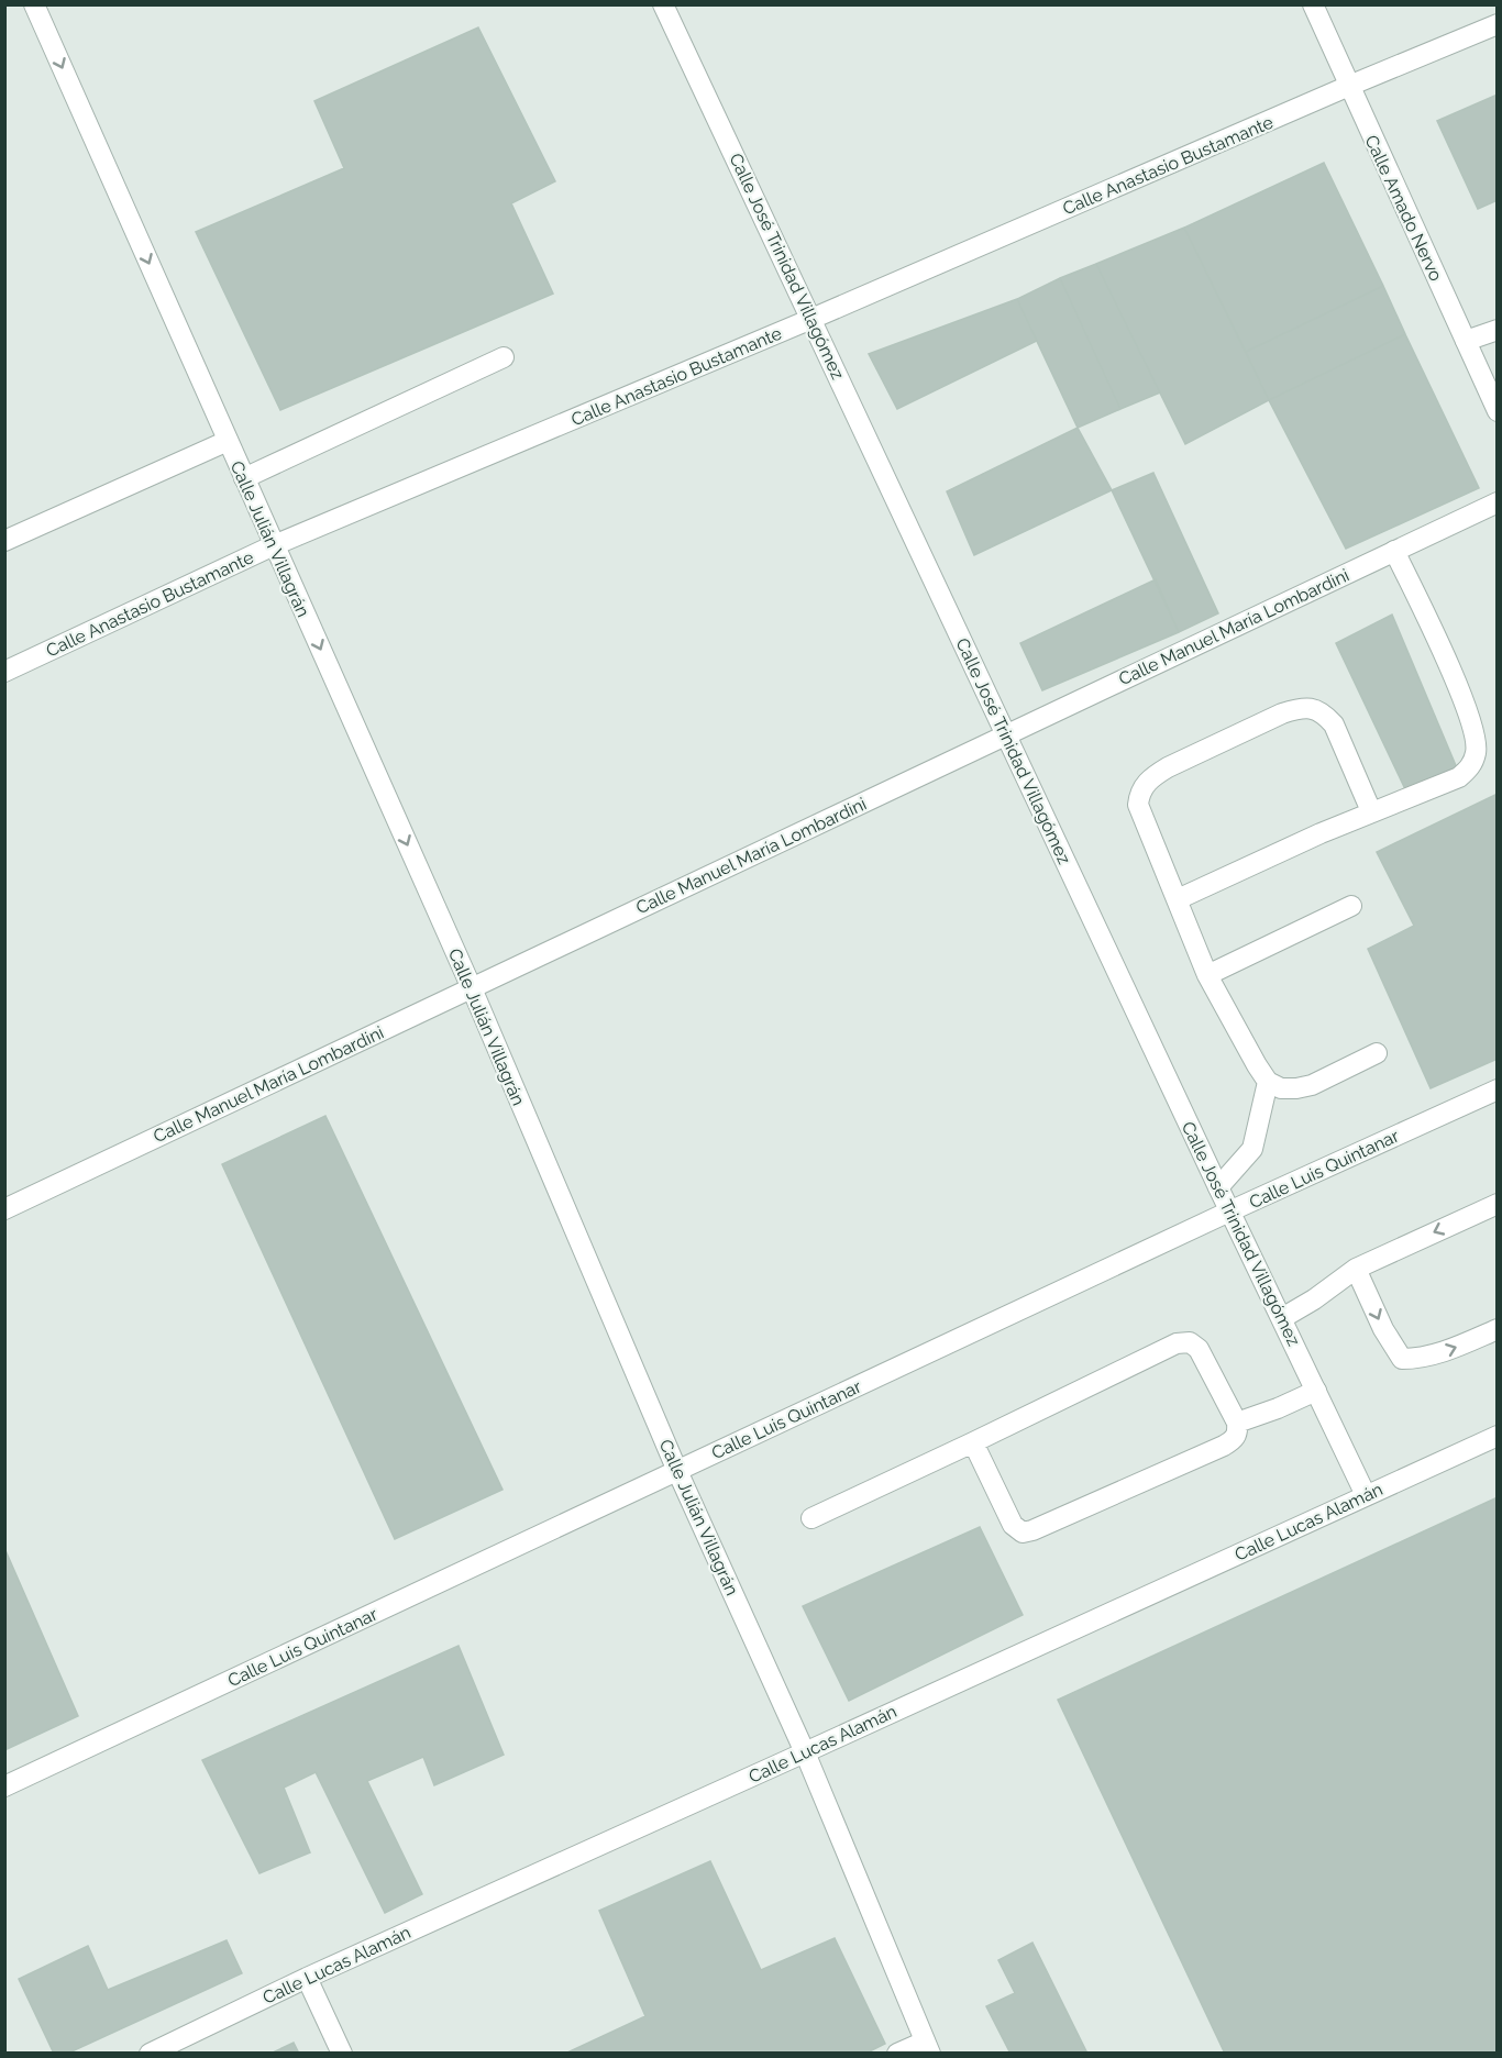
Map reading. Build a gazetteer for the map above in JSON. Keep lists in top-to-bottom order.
{
  "streets": {
    "street": [
      "Calle Anastasio Bustamante",
      "Calle Amado Nervo",
      "Calle José Trinidad Villagómez",
      "Calle Julián Villagrán",
      "Calle Manuel María Lombardini",
      "Calle Luis Quintanar",
      "Calle Lucas Alamán"
    ]
  },
  "crossings": [
    ["Calle Anastasio Bustamante", "Calle Amado Nervo"],
    ["Calle Anastasio Bustamante", "Calle José Trinidad Villagómez"],
    ["Calle Anastasio Bustamante", "Calle Julián Villagrán"],
    ["Calle José Trinidad Villagómez", "Calle Manuel María Lombardini"],
    ["Calle José Trinidad Villagómez", "Calle Luis Quintanar"],
    ["Calle José Trinidad Villagómez", "Calle Lucas Alamán"],
    ["Calle Julián Villagrán", "Calle Manuel María Lombardini"],
    ["Calle Julián Villagrán", "Calle Luis Quintanar"],
    ["Calle Julián Villagrán", "Calle Lucas Alamán"]
  ],
  "one_way": ["Calle Julián Villagrán"]
}
